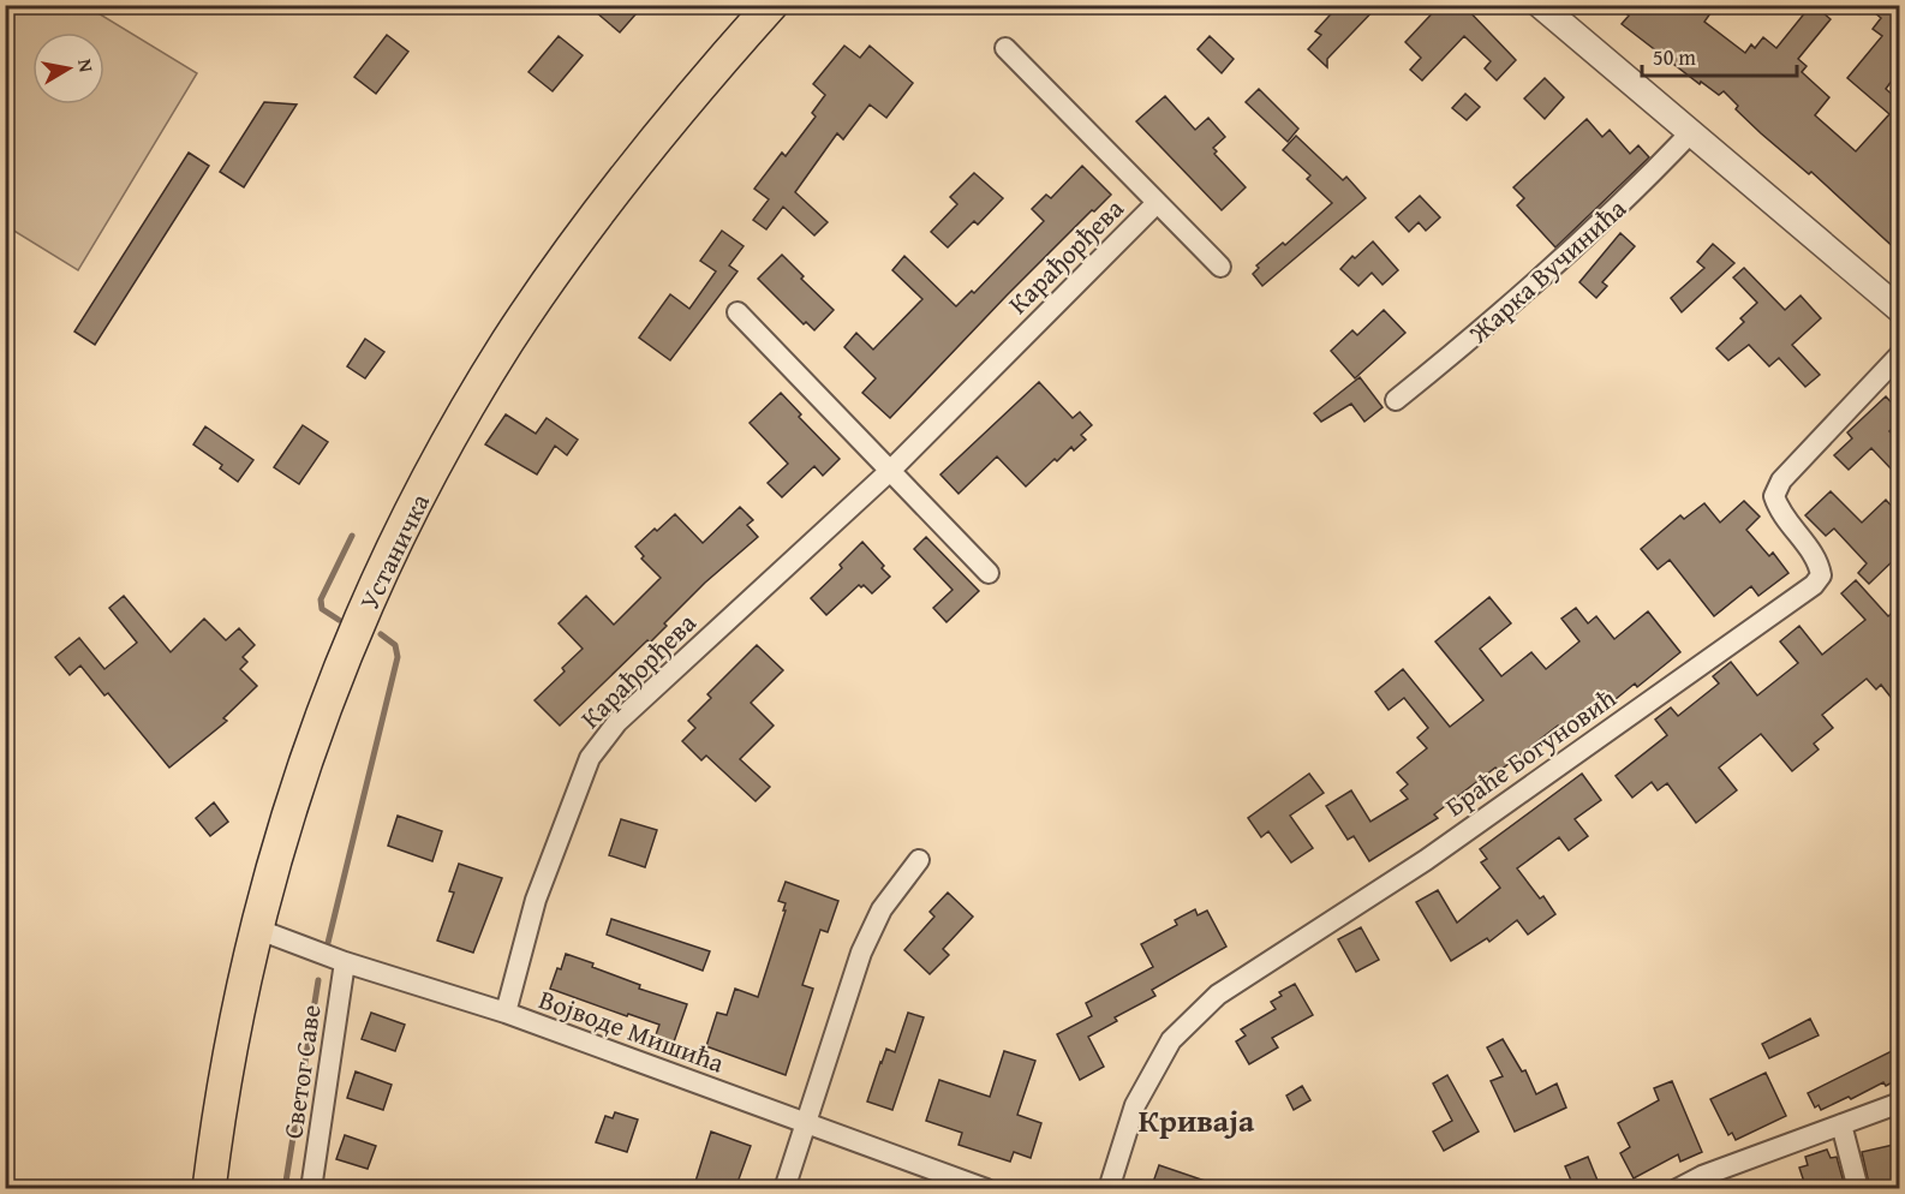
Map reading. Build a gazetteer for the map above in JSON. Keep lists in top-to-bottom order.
{
  "streets": {
    "main road": ["Устаничка"],
    "street": [
      "Карађорђева",
      "Жарка Вучинића",
      "Браће Богуновић",
      "Војводе Мишића",
      "Светог Саве"
    ]
  },
  "crossings": [
    ["Карађорђева", "Војводе Мишића"],
    ["Устаничка", "Војводе Мишића"],
    ["Војводе Мишића", "Светог Саве"]
  ],
  "districts": ["Криваја"],
  "scale_bar": "50 m",
  "north": "right"
}
